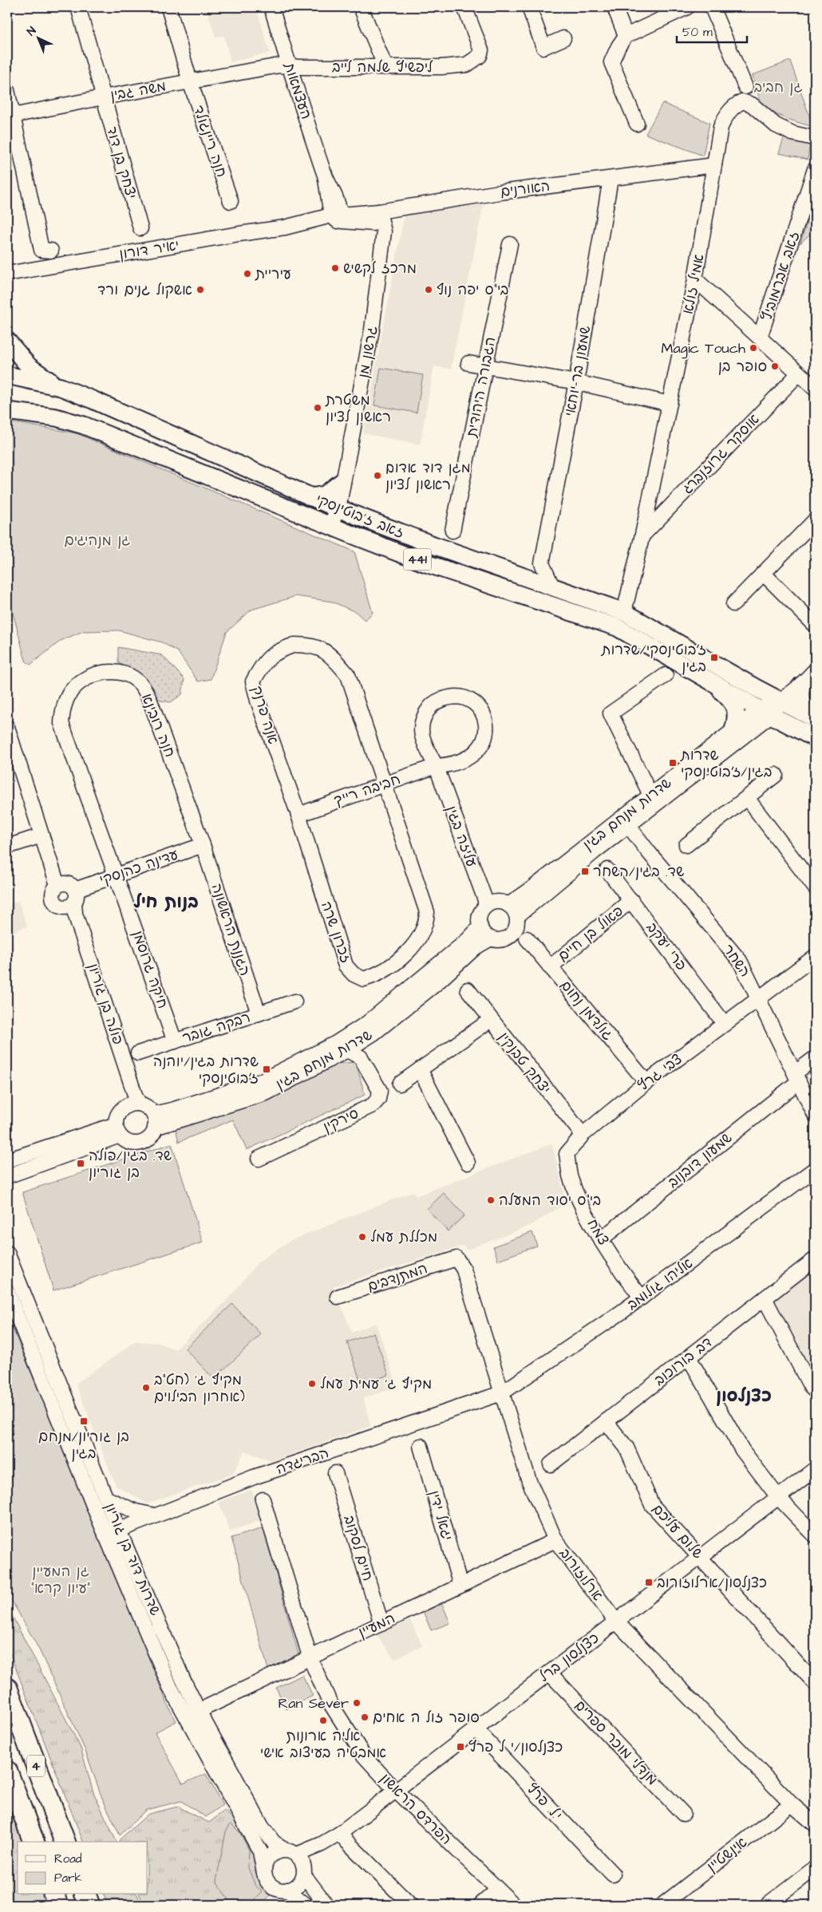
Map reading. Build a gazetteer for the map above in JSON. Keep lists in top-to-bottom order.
{
  "streets": {
    "highway": ["4"],
    "main road": ["זאב ז'בוטינסקי", "441"],
    "street": [
      "ליפשיץ שלמה לייב",
      "משה גבין",
      "העצמאות",
      "חנה ריינגולד",
      "יצחק בן דוד",
      "האורנים",
      "יאיר דורון",
      "זאב אברמוביץ",
      "אמיל זולא",
      "גרשון מן",
      "שמעון בר-יוחאי",
      "הגבורה היהודית",
      "אוסקר גרוזנברג",
      "אנה פרנק",
      "חנה רובינא",
      "חביבה רייך",
      "שדרות מנחם בגין",
      "עליזה בגין",
      "עדינה כהנסקי",
      "הגננת הראשונה",
      "זכרון שרה",
      "פאול בן חיים",
      "פרי יעקב",
      "השחר",
      "חיקה גרוסמן",
      "פולה בן גוריון",
      "גולדמן נחום",
      "רבקה גובר",
      "יצחק טבנקין",
      "צבי גרץ",
      "סירקין",
      "שמעון דובנוב",
      "צמח",
      "המתנדבים",
      "אליהו גולומב",
      "דב בורוכוב",
      "הבריגדה",
      "יגאל ידין",
      "שלום עליכם",
      "חיים לסקוב",
      "שדרות דוד בן גוריון",
      "ארלוזורוב",
      "המעיין",
      "כצנלסון ברל",
      "מנדלי מוכר ספרים",
      "י.ל. פרץ",
      "הפרדס הראשון",
      "אינשטיין"
    ]
  },
  "crossings": [
    ["ליפשיץ שלמה לייב", "משה גבין"],
    ["ליפשיץ שלמה לייב", "העצמאות"],
    ["משה גבין", "העצמאות"],
    ["משה גבין", "חנה ריינגולד"],
    ["משה גבין", "יצחק בן דוד"],
    ["העצמאות", "האורנים"],
    ["העצמאות", "יאיר דורון"],
    ["האורנים", "יאיר דורון"],
    ["האורנים", "אמיל זולא"],
    ["האורנים", "גרשון מן"],
    ["האורנים", "שמעון בר-יוחאי"],
    ["אמיל זולא", "אוסקר גרוזנברג"],
    ["אמיל זולא", "זאב ז'בוטינסקי"],
    ["גרשון מן", "זאב ז'בוטינסקי"],
    ["זאב ז'בוטינסקי", "שדרות מנחם בגין"],
    ["אנה פרנק", "חביבה רייך"],
    ["אנה פרנק", "זכרון שרה"],
    ["חנה רובינא", "עדינה כהנסקי"],
    ["חנה רובינא", "הגננת הראשונה"],
    ["חנה רובינא", "חיקה גרוסמן"],
    ["חביבה רייך", "עליזה בגין"],
    ["חביבה רייך", "זכרון שרה"],
    ["שדרות מנחם בגין", "עליזה בגין"],
    ["שדרות מנחם בגין", "השחר"],
    ["שדרות מנחם בגין", "פולה בן גוריון"],
    ["שדרות מנחם בגין", "סירקין"],
    ["עדינה כהנסקי", "הגננת הראשונה"],
    ["עדינה כהנסקי", "חיקה גרוסמן"],
    ["עדינה כהנסקי", "פולה בן גוריון"],
    ["הגננת הראשונה", "רבקה גובר"],
    ["פאול בן חיים", "פרי יעקב"],
    ["פאול בן חיים", "גולדמן נחום"],
    ["פרי יעקב", "צבי גרץ"],
    ["השחר", "צבי גרץ"],
    ["השחר", "שמעון דובנוב"],
    ["חיקה גרוסמן", "רבקה גובר"],
    ["גולדמן נחום", "צבי גרץ"],
    ["יצחק טבנקין", "צבי גרץ"],
    ["צבי גרץ", "צמח"],
    ["שמעון דובנוב", "צמח"],
    ["צמח", "אליהו גולומב"],
    ["המתנדבים", "ארלוזורוב"],
    ["אליהו גולומב", "הבריגדה"],
    ["אליהו גולומב", "ארלוזורוב"],
    ["דב בורוכוב", "שלום עליכם"],
    ["הבריגדה", "שדרות דוד בן גוריון"],
    ["הבריגדה", "ארלוזורוב"],
    ["יגאל ידין", "המעיין"],
    ["שלום עליכם", "כצנלסון ברל"],
    ["חיים לסקוב", "המעיין"],
    ["שדרות דוד בן גוריון", "המעיין"],
    ["שדרות דוד בן גוריון", "כצנלסון ברל"],
    ["ארלוזורוב", "המעיין"],
    ["ארלוזורוב", "כצנלסון ברל"],
    ["ארלוזורוב", "אינשטיין"],
    ["המעיין", "הפרדס הראשון"],
    ["כצנלסון ברל", "מנדלי מוכר ספרים"],
    ["כצנלסון ברל", "י.ל. פרץ"],
    ["כצנלסון ברל", "הפרדס הראשון"]
  ],
  "districts": ["בנות חיל", "כצנלסון"],
  "parks": ["גן חביב", "גן מנהיגים", "גן המעיין \"עיון קרא\""],
  "places": {
    "other": [
      "מרכז לקשיש",
      "עיריית",
      "אשקול גנים ורד",
      "בי\"ס יפה נוף",
      "Magic Touch",
      "סופר בן",
      "משטרת ראשון לציון",
      "מגן דוד אדום ראשון לציון",
      "בי\"ס יסוד המעלה",
      "מכללת עמל",
      "מקיף ג' עמית עמל",
      "מקיף ג' (חט\"ב אחרון הבילוים)",
      "Ran Sever",
      "סופר זול ה אחים",
      "אליה ארונות אמבטיה בעיצוב אישי"
    ],
    "transit": [
      "ז׳בוטינסקי/שדרות בגין",
      "שדרות בגין/ז׳בוטינסקי",
      "שד. בגין/השחר",
      "שדרות בגין/יוהנה ז׳בוטינסקי",
      "שד. בגין/פולה בן גוריון",
      "בן גוריון/מנחם בגין",
      "כצנלסון/ארלוזורוב",
      "כצנלסון/י ל פרץ"
    ]
  },
  "legend": ["Road", "Park"],
  "scale_bar": "50 m",
  "north": "top left"
}
